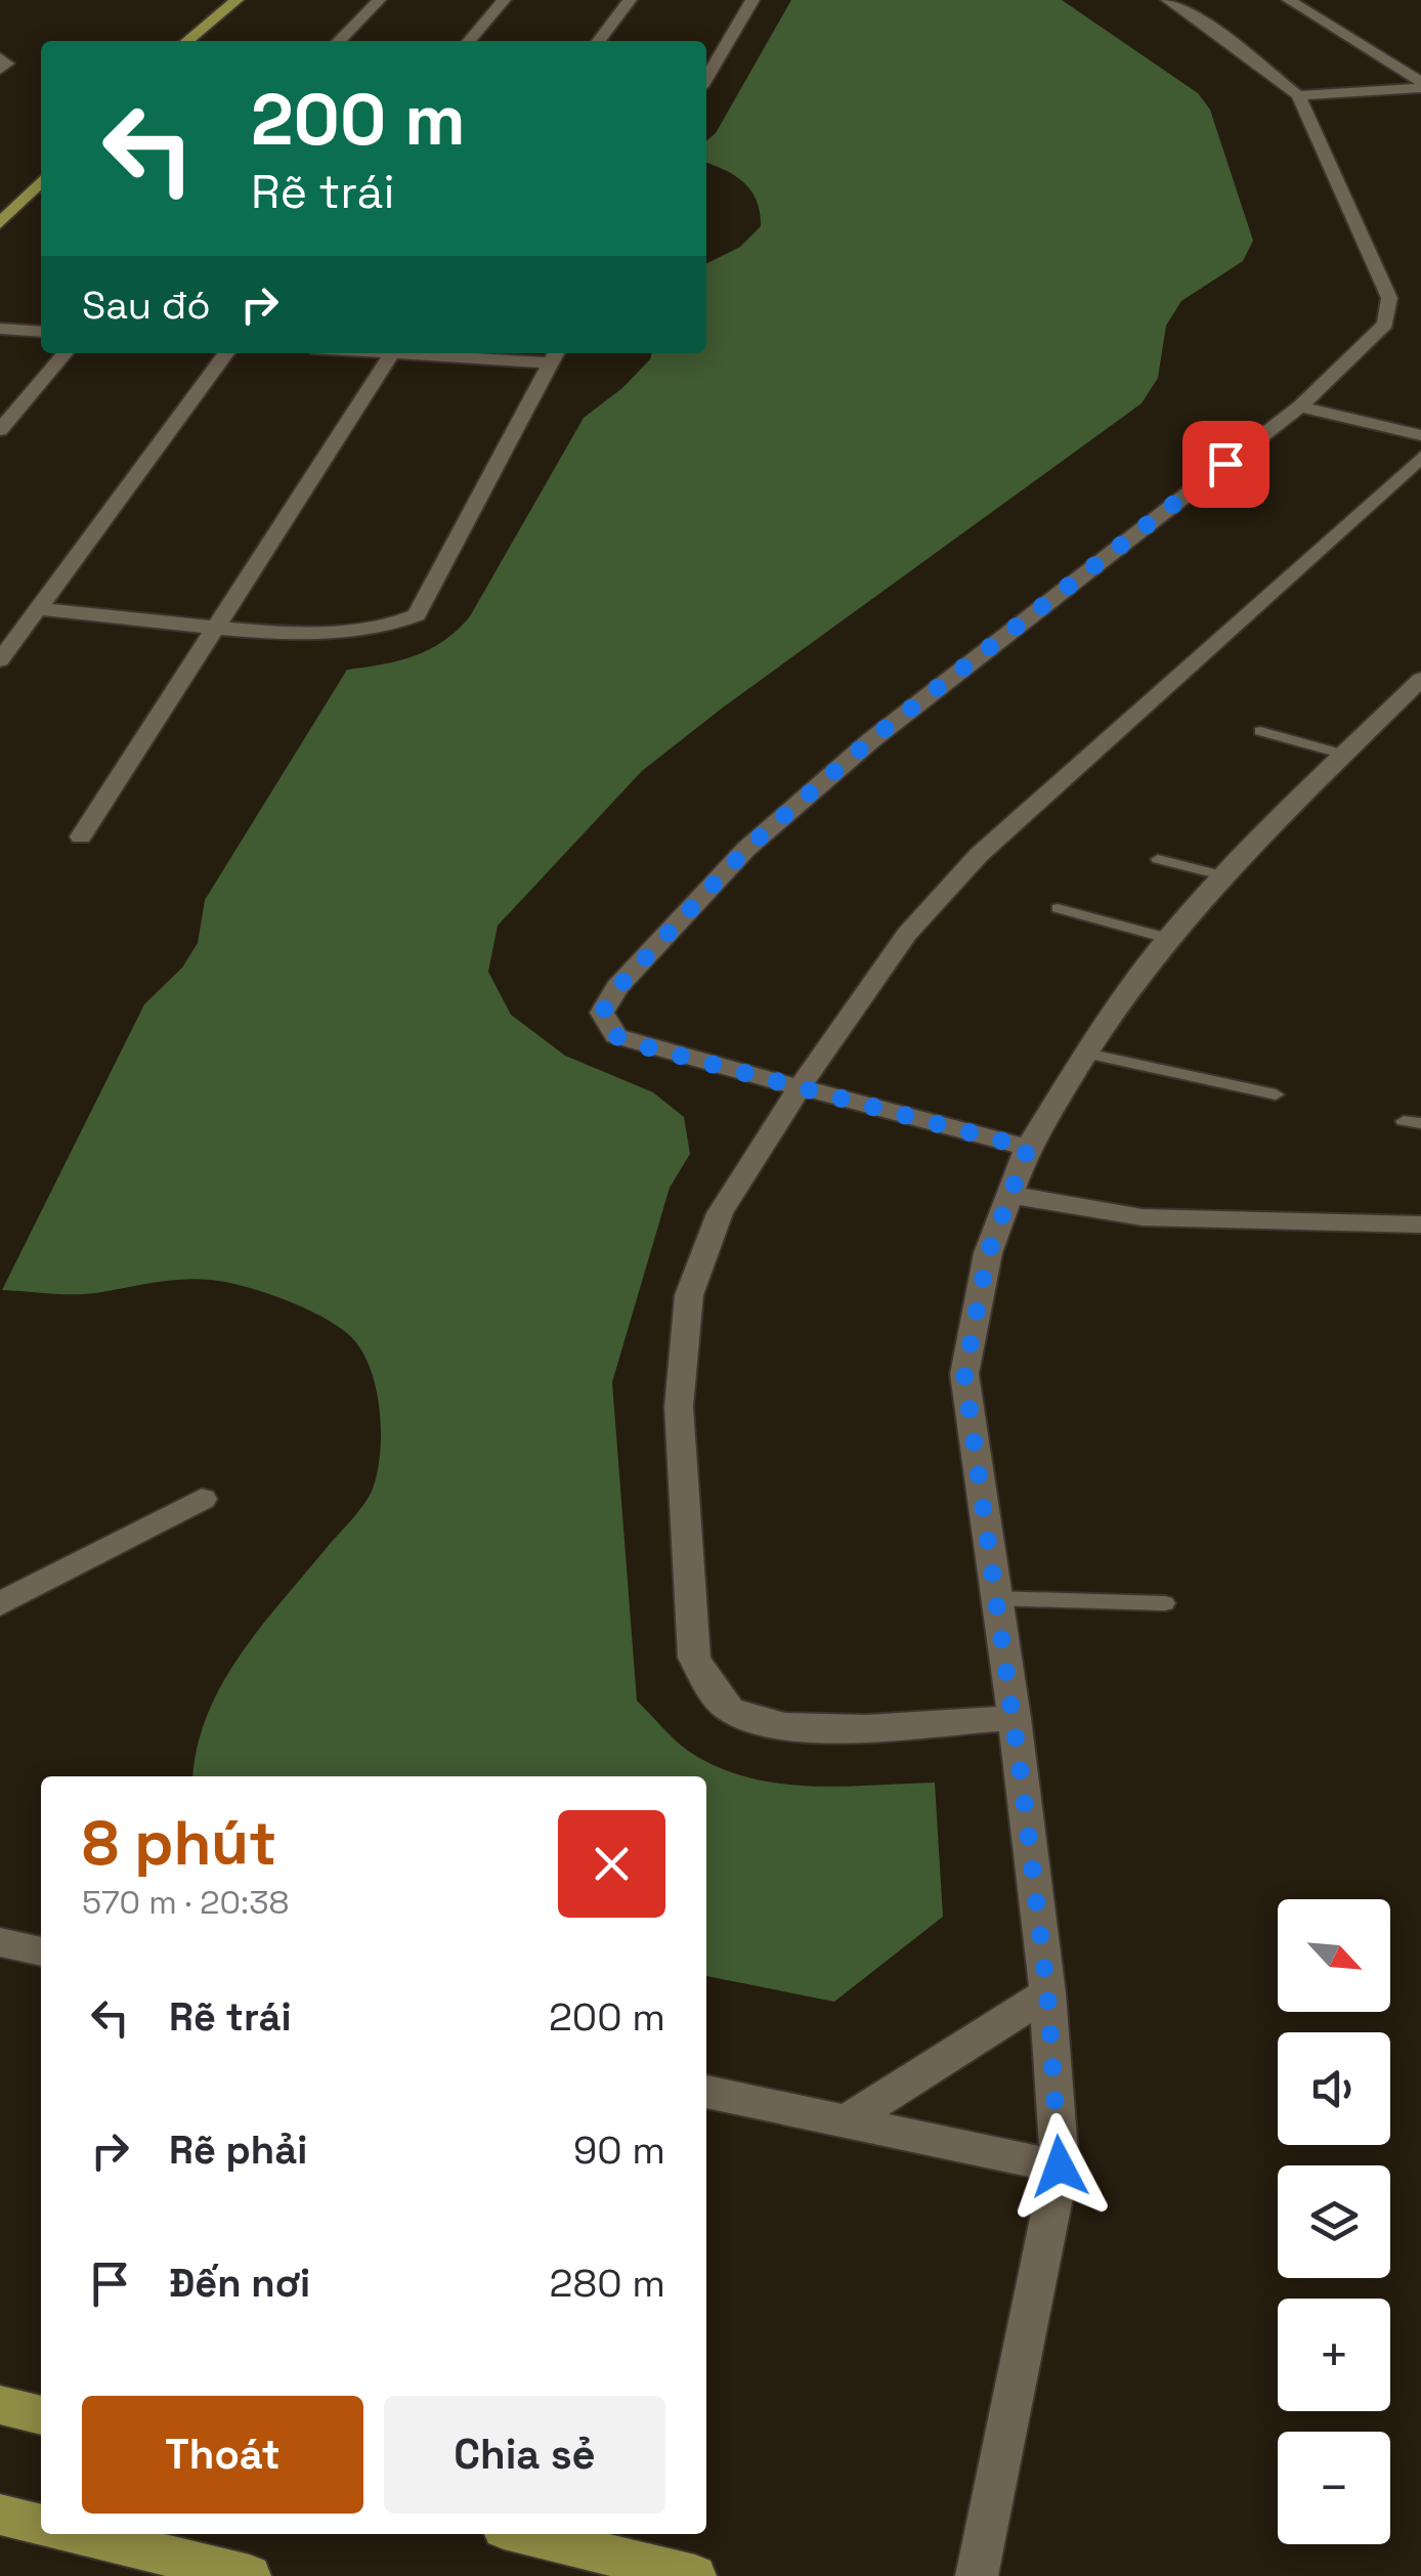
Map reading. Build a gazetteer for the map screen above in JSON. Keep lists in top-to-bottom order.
{
  "north": "bottom right",
  "page": {
    "turn": ["200 m", "Rẽ trái"],
    "then": "Sau đó",
    "heading": ["8 phút", "570 m · 20:38"],
    "map_buttons": ["+", "−"],
    "list": [
      {
        "name": "Rẽ trái",
        "value": "200 m"
      },
      {
        "name": "Rẽ phải",
        "value": "90 m"
      },
      {
        "name": "Đến nơi",
        "value": "280 m"
      }
    ],
    "buttons": ["Thoát", "Chia sẻ"]
  }
}
